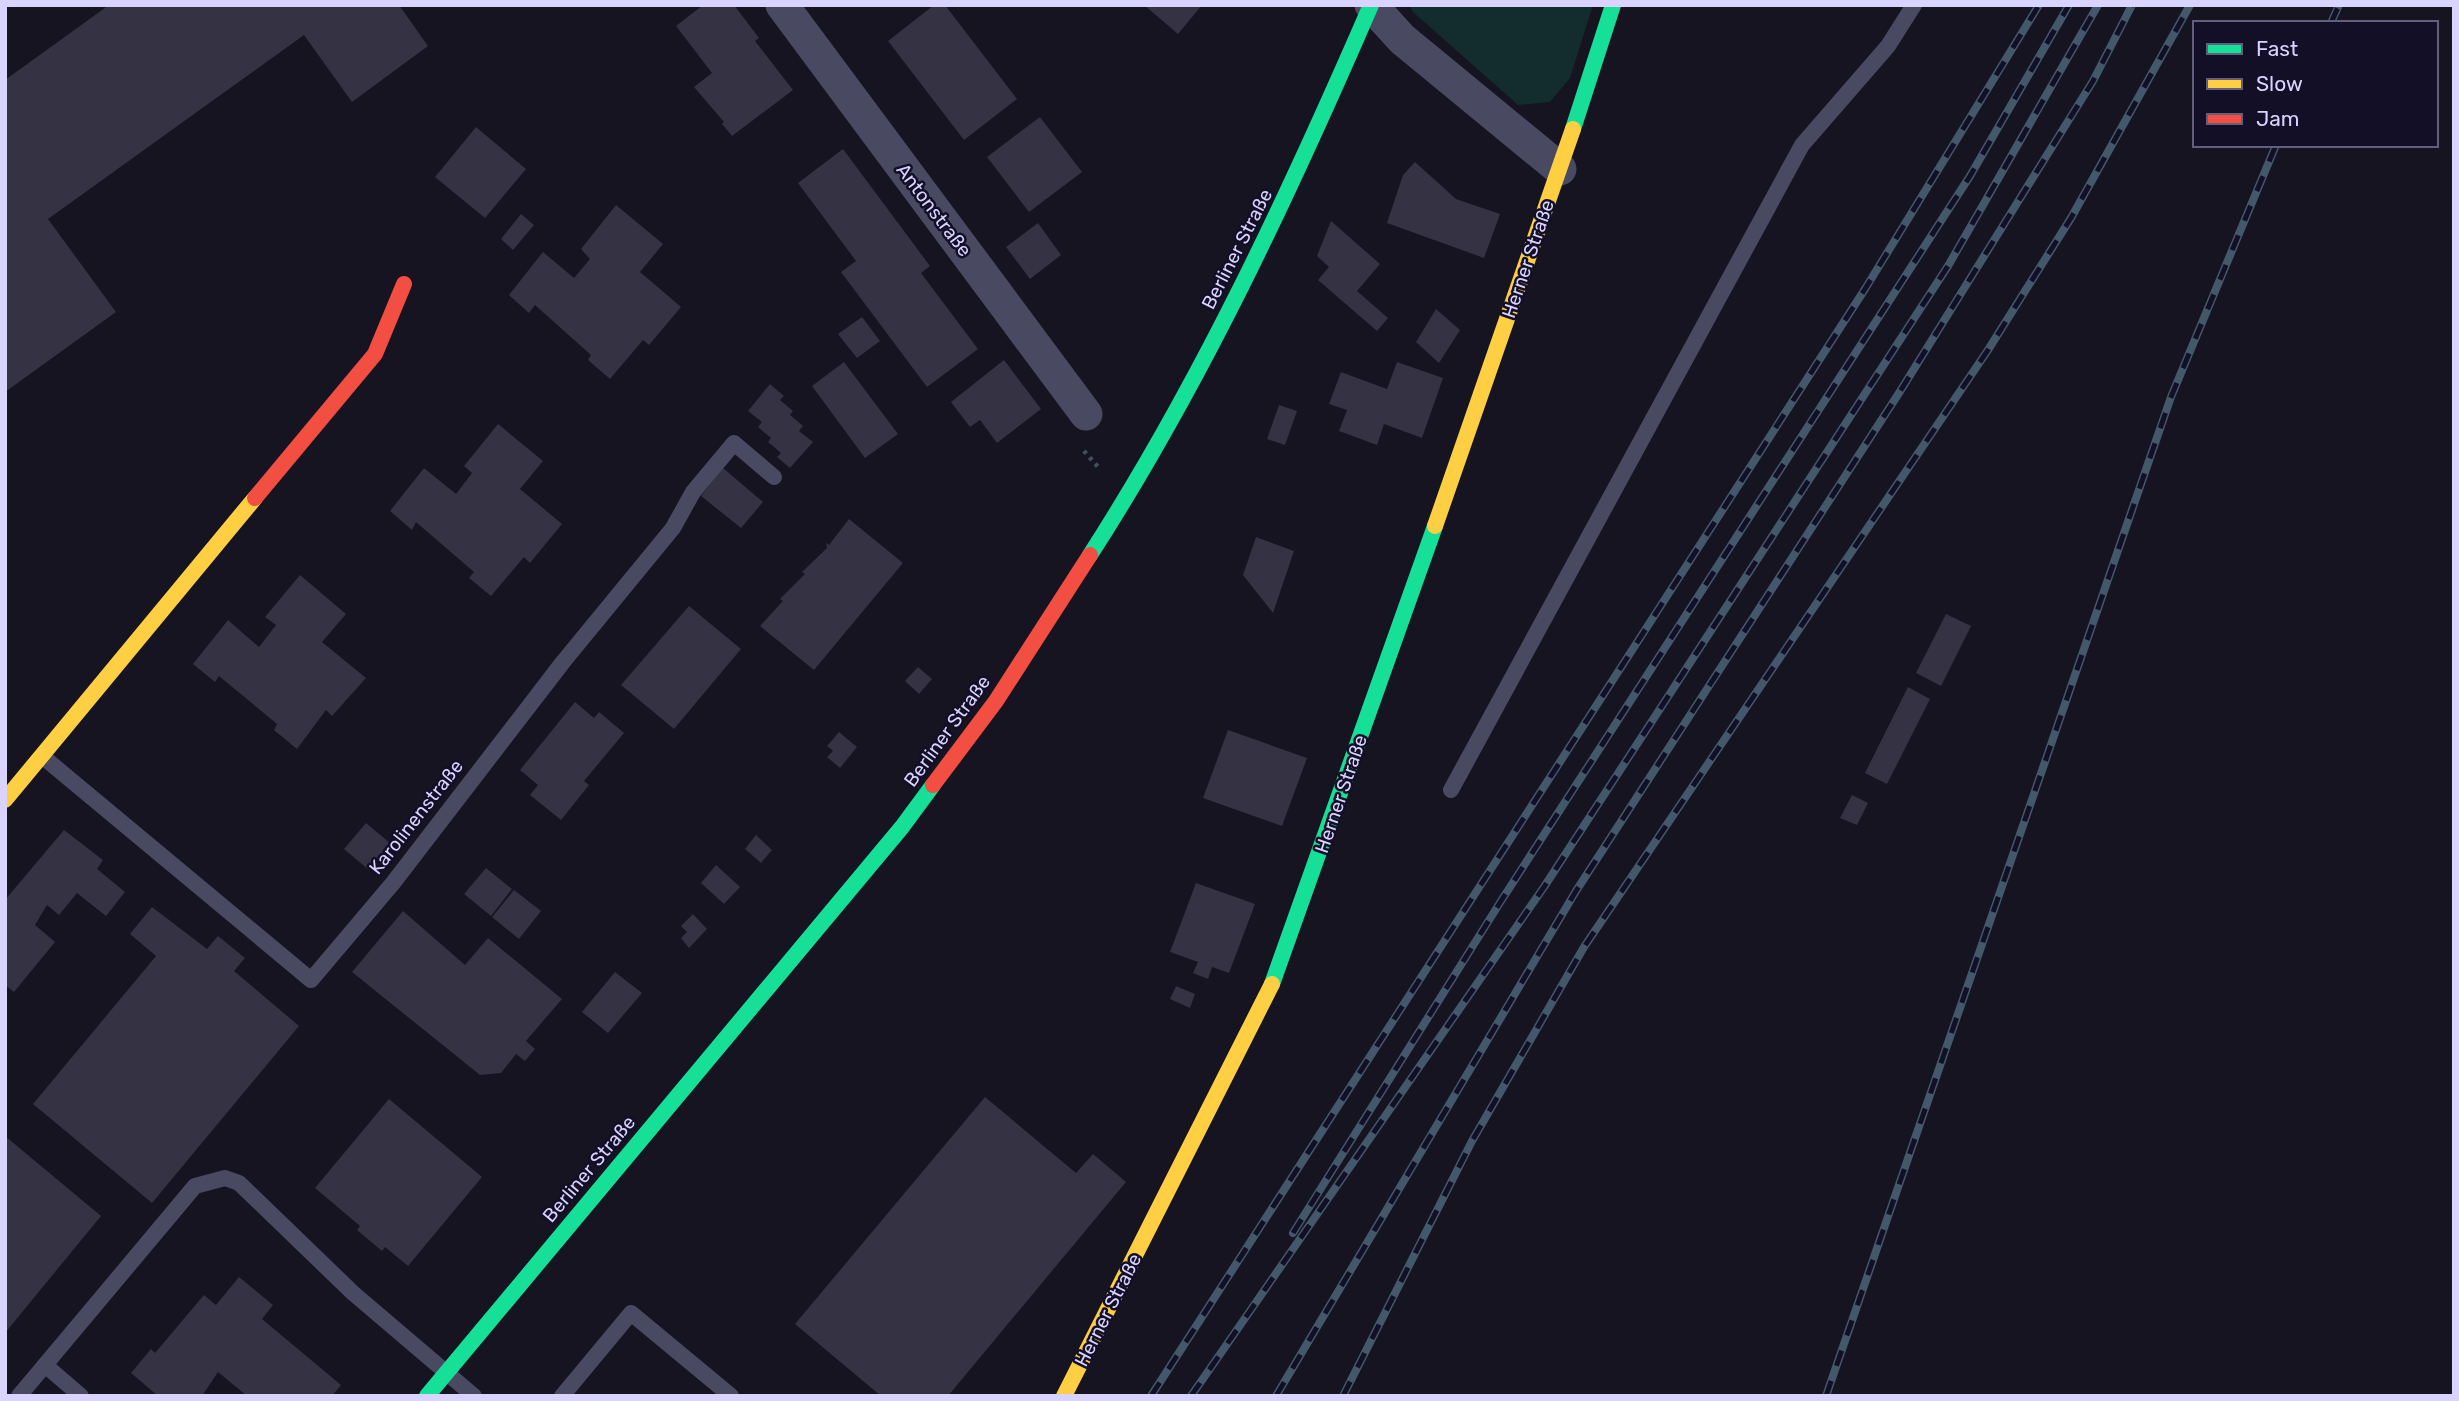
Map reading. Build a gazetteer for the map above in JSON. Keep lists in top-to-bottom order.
{
  "streets": {
    "street": ["Antonstraße", "Berliner Straße", "Herner Straße"],
    "lane": ["Karolinenstraße"]
  },
  "legend": ["Fast", "Slow", "Jam"]
}
